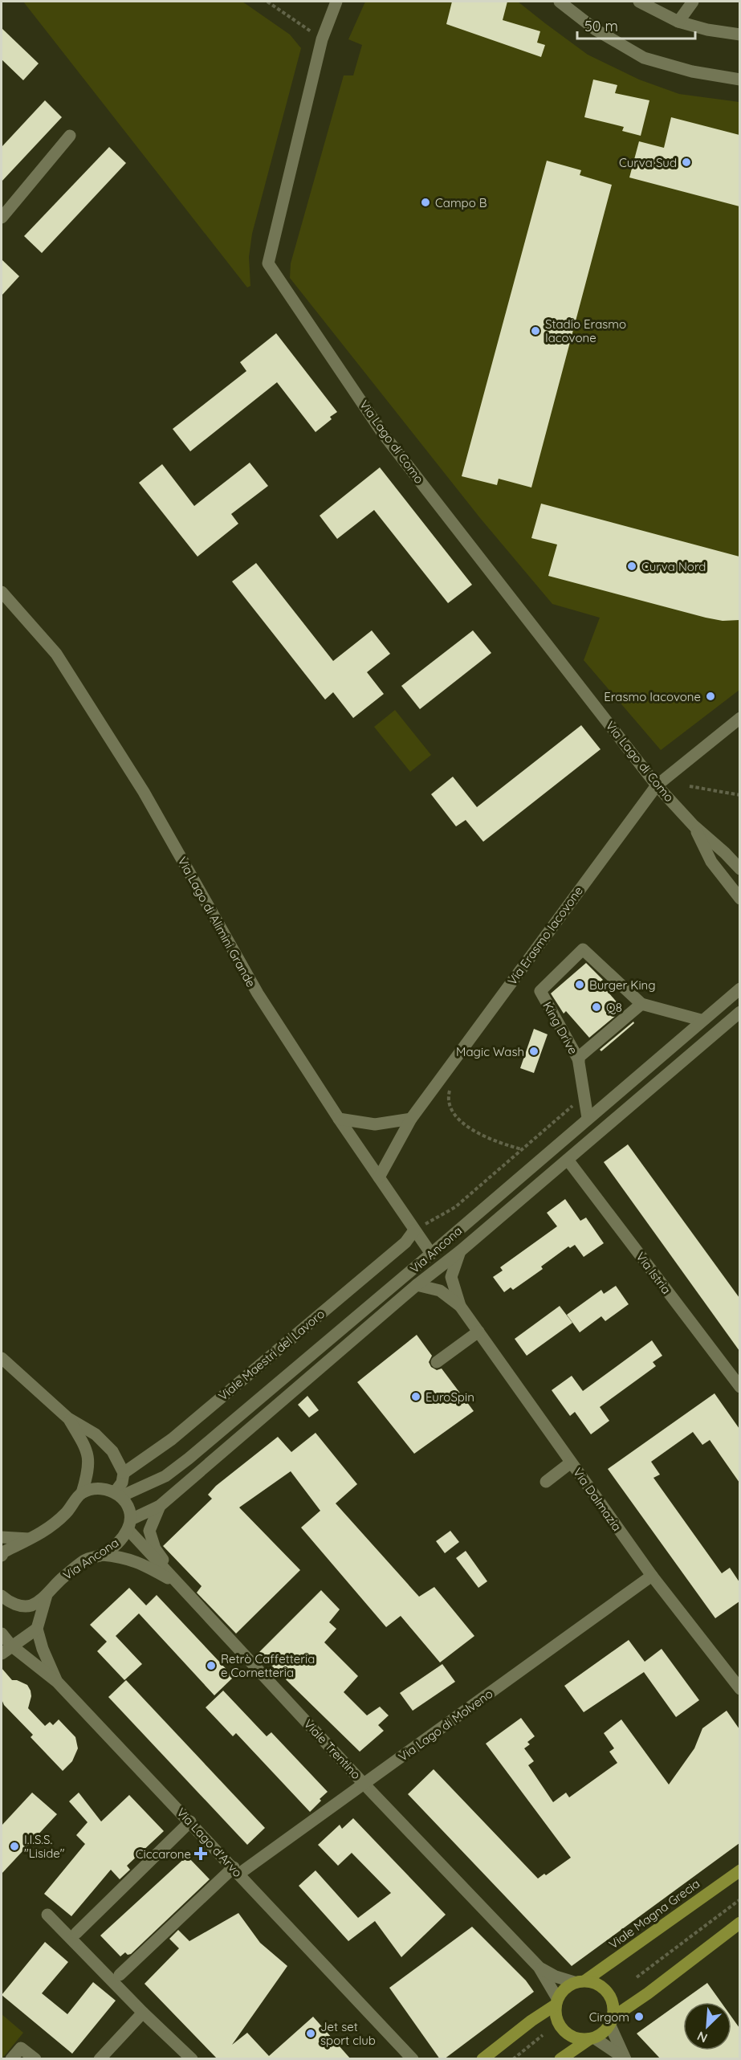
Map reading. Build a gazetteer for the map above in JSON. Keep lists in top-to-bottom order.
{
  "streets": {
    "main road": ["Viale Magna Grecia"],
    "street": [
      "Via Lago di Como",
      "Via Lago di Alimini Grande",
      "Via Erasmo Iacovone",
      "King Drive",
      "Via Ancona",
      "Via Istria",
      "Viale Maestri del Lavoro",
      "Via Dalmazia",
      "Via Lago di Molveno",
      "Viale Trentino",
      "Via Lago d'Arvo"
    ]
  },
  "crossings": [
    ["Via Lago di Como", "Via Erasmo Iacovone"],
    ["Via Lago di Alimini Grande", "Via Erasmo Iacovone"],
    ["Via Lago di Alimini Grande", "Via Ancona"],
    ["Via Lago di Alimini Grande", "Viale Maestri del Lavoro"],
    ["Via Ancona", "Via Istria"],
    ["Via Ancona", "Via Dalmazia"],
    ["Via Ancona", "Viale Trentino"],
    ["Via Dalmazia", "Via Lago di Molveno"],
    ["Via Lago di Molveno", "Viale Trentino"],
    ["Via Lago di Molveno", "Via Lago d'Arvo"],
    ["Viale Trentino", "Viale Magna Grecia"]
  ],
  "places": {
    "other": [
      "Curva Sud",
      "Campo B",
      "Stadio Erasmo Iacovone",
      "Curva Nord",
      "Erasmo Iacovone",
      "Burger King",
      "Q8",
      "Magic Wash",
      "EuroSpin",
      "Retrò Caffetteria e Cornetteria",
      "I.I.S.S. \"Liside\"",
      "Cirgom",
      "Jet set sport club"
    ],
    "health": ["Ciccarone"]
  },
  "scale_bar": "50 m",
  "north": "bottom left"
}
